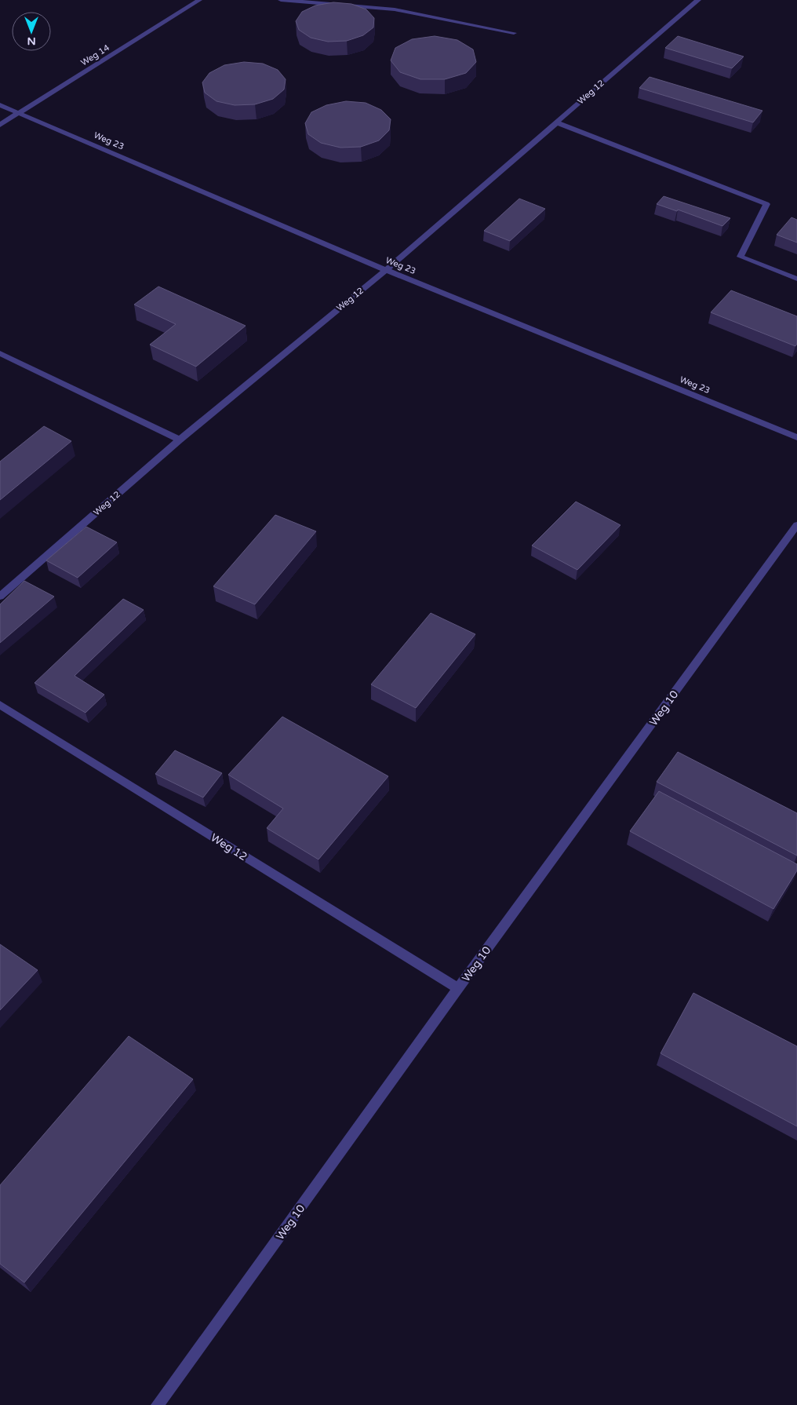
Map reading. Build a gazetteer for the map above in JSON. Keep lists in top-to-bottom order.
{
  "streets": {
    "lane": [
      "Weg 14",
      "Weg 12",
      "Weg 23",
      "Weg 10"
    ]
  },
  "crossings": [
    ["Weg 14", "Weg 23"],
    ["Weg 12", "Weg 23"],
    ["Weg 12", "Weg 10"]
  ],
  "north": "bottom"
}
